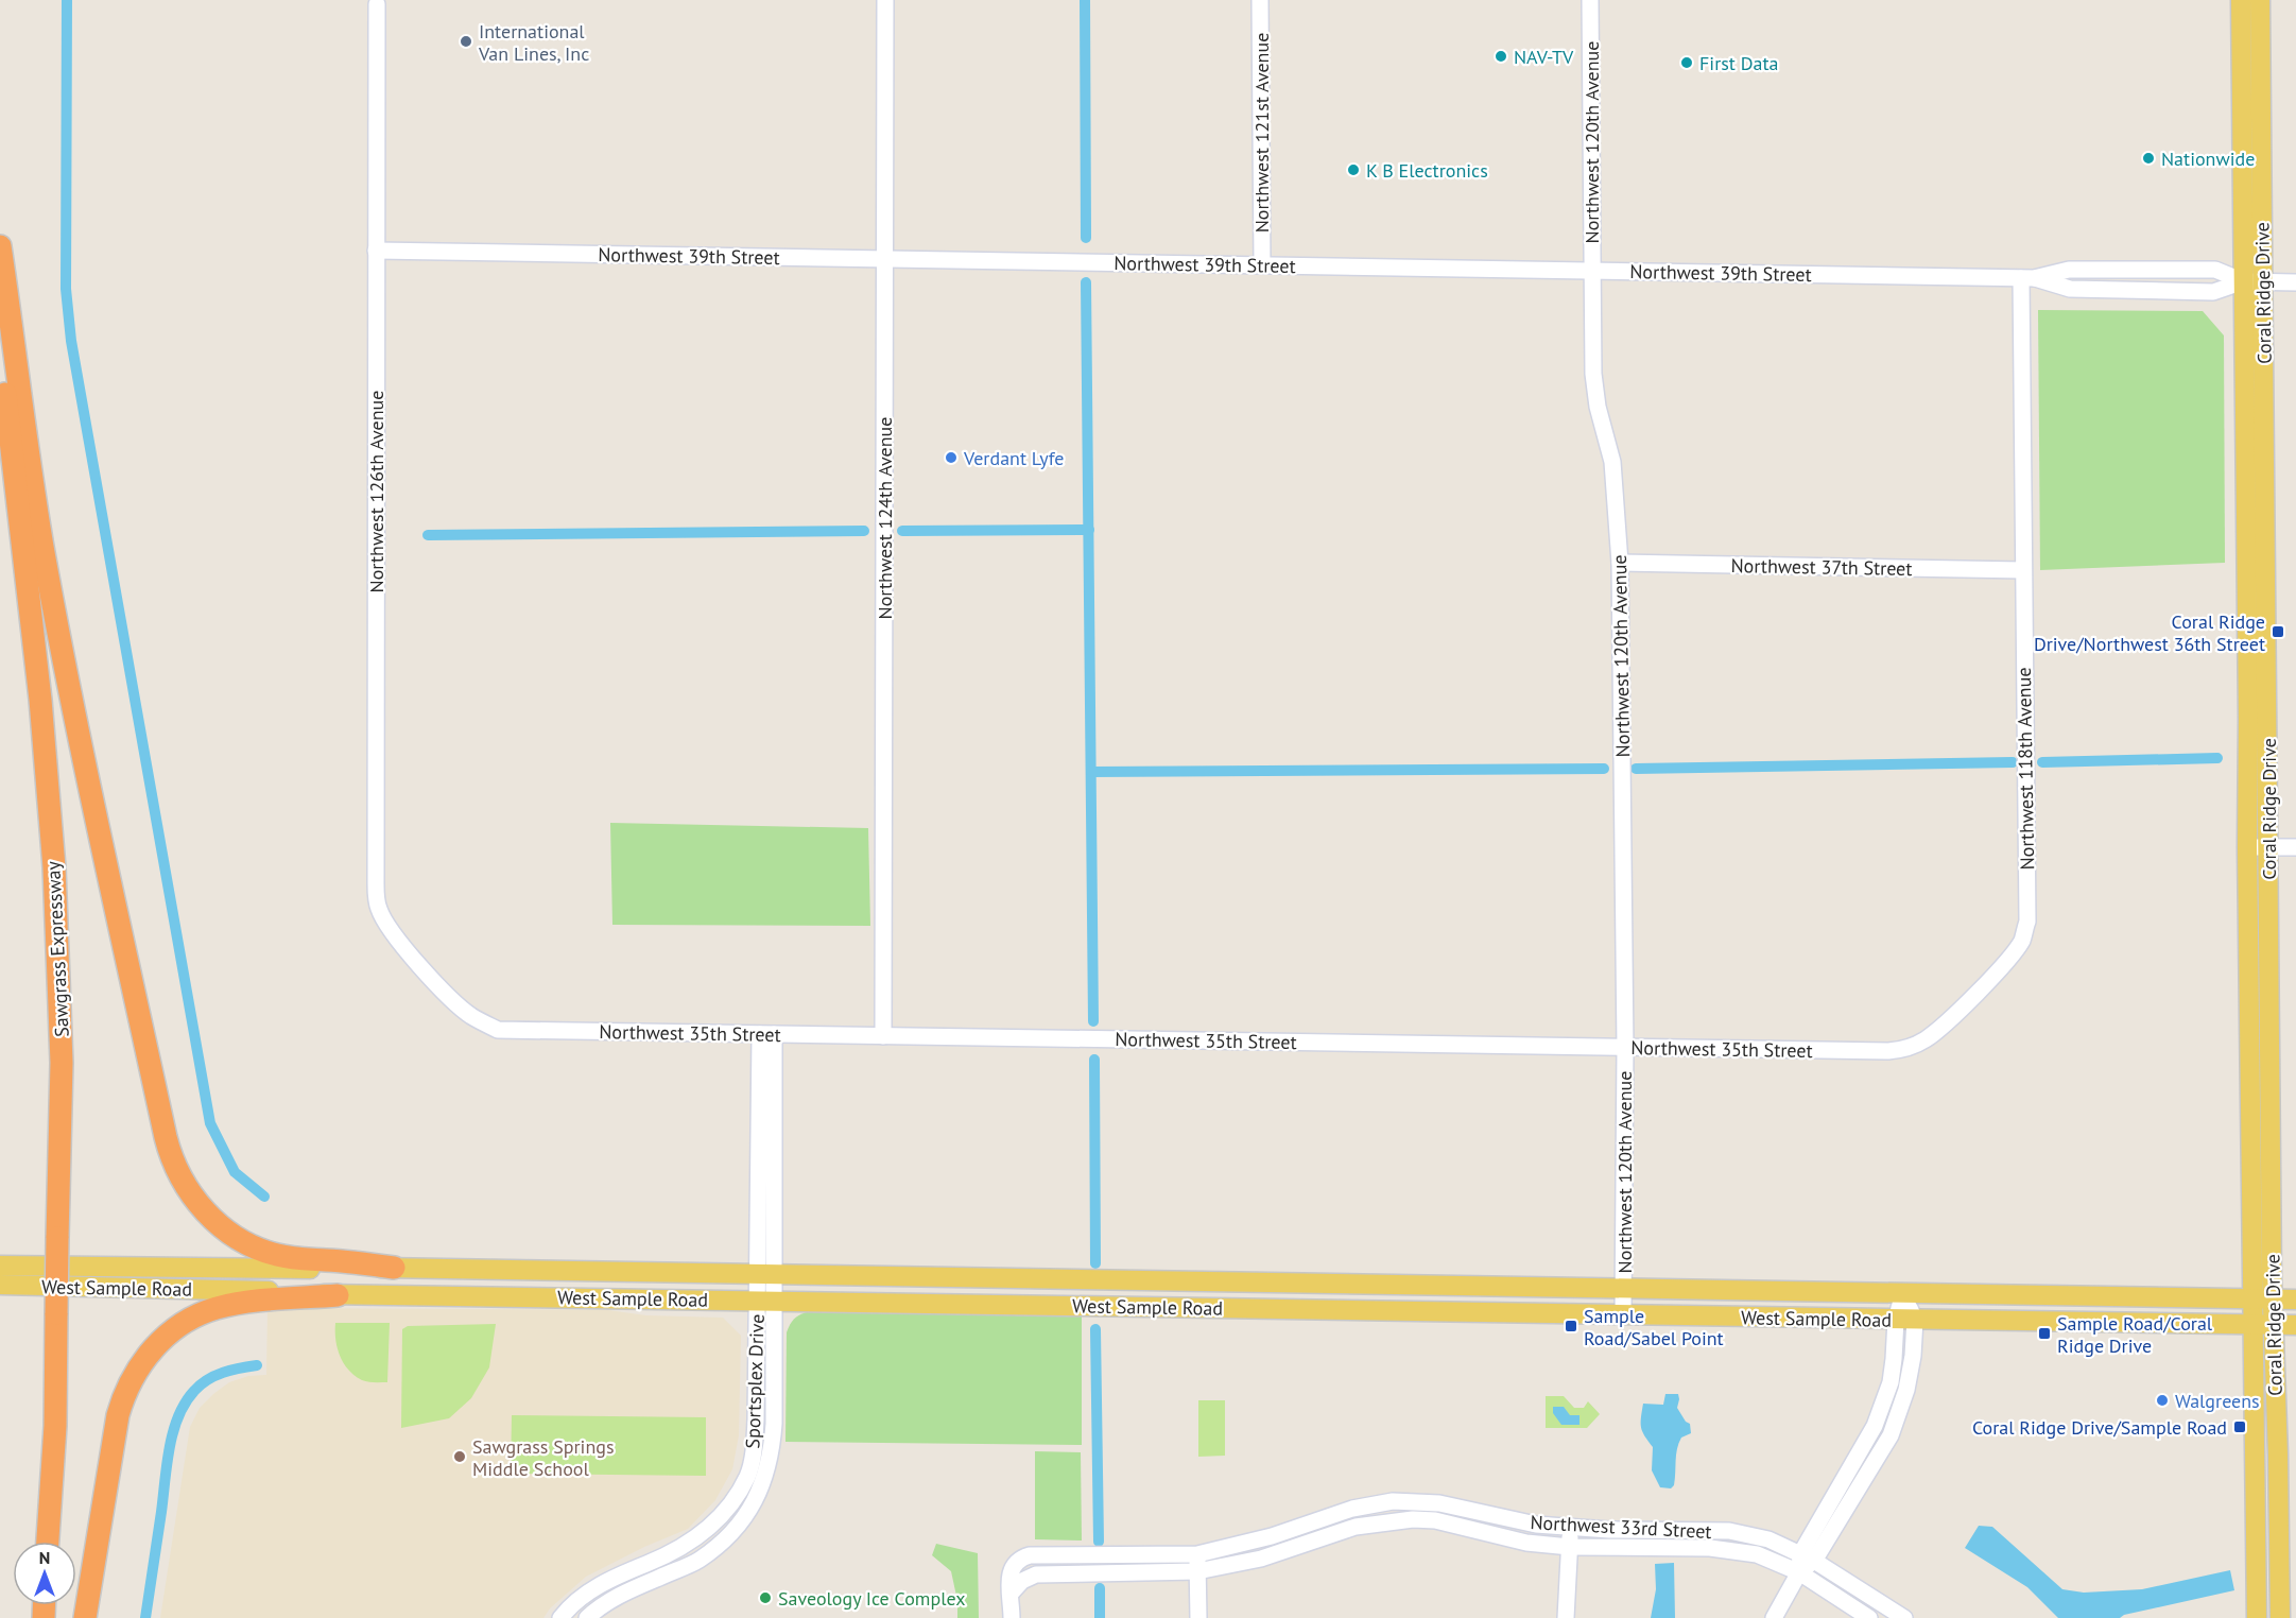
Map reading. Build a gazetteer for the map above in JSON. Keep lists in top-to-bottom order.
{
  "streets": {
    "highway": ["Sawgrass Expressway"],
    "main road": ["Coral Ridge Drive", "West Sample Road"],
    "street": [
      "Northwest 121st Avenue",
      "Northwest 120th Avenue",
      "Northwest 39th Street",
      "Northwest 126th Avenue",
      "Northwest 124th Avenue",
      "Northwest 37th Street",
      "Northwest 118th Avenue",
      "Northwest 35th Street",
      "Sportsplex Drive",
      "Northwest 33rd Street"
    ]
  },
  "crossings": [
    ["Northwest 121st Avenue", "Northwest 39th Street"],
    ["Northwest 120th Avenue", "Northwest 39th Street"],
    ["Northwest 120th Avenue", "Northwest 37th Street"],
    ["Northwest 120th Avenue", "Northwest 35th Street"],
    ["Northwest 120th Avenue", "West Sample Road"],
    ["Northwest 39th Street", "Coral Ridge Drive"],
    ["Northwest 39th Street", "Northwest 126th Avenue"],
    ["Northwest 39th Street", "Northwest 124th Avenue"],
    ["Northwest 39th Street", "Northwest 118th Avenue"],
    ["Coral Ridge Drive", "West Sample Road"],
    ["Northwest 126th Avenue", "Northwest 35th Street"],
    ["Northwest 124th Avenue", "Northwest 35th Street"],
    ["Northwest 37th Street", "Northwest 118th Avenue"],
    ["Northwest 118th Avenue", "Northwest 35th Street"],
    ["West Sample Road", "Sportsplex Drive"]
  ],
  "places": {
    "other": [
      "International Van Lines, Inc",
      "NAV-TV",
      "First Data",
      "Nationwide",
      "K B Electronics",
      "Verdant Lyfe",
      "Walgreens",
      "Sawgrass Springs Middle School",
      "Saveology Ice Complex"
    ],
    "transit": [
      "Coral Ridge Drive/Northwest 36th Street",
      "Sample Road/Sabel Point",
      "Sample Road/Coral Ridge Drive",
      "Coral Ridge Drive/Sample Road"
    ]
  },
  "north": "top"
}
